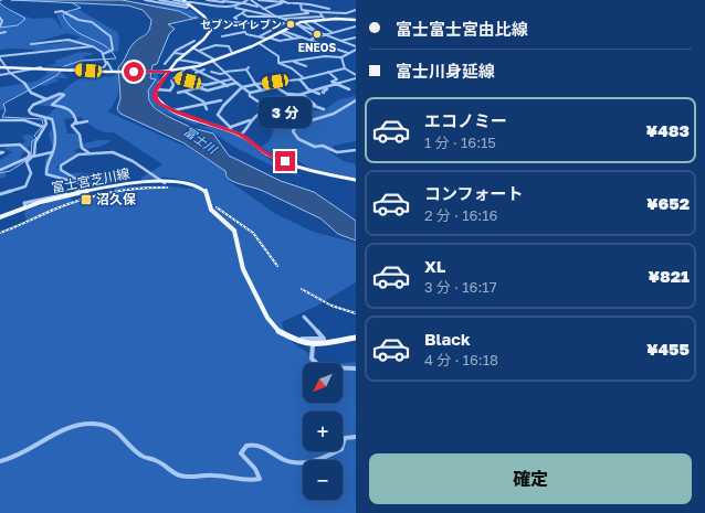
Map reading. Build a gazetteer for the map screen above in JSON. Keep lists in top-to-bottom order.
{
  "streets": {
    "main road": ["富士宮芝川線"]
  },
  "water": ["富士川"],
  "places": {
    "other": ["セブン-イレブン", "ENEOS"],
    "transit": ["沼久保"]
  },
  "north": "bottom left",
  "page": {
    "banner": ["富士富士宮由比線", "富士川身延線"],
    "bubble": "3 分",
    "list": [
      {
        "name": "エコノミー",
        "note": "1 分 · 16:15",
        "value": "¥483"
      },
      {
        "name": "コンフォート",
        "note": "2 分 · 16:16",
        "value": "¥652"
      },
      {
        "name": "XL",
        "note": "3 分 · 16:17",
        "value": "¥821"
      },
      {
        "name": "Black",
        "note": "4 分 · 16:18",
        "value": "¥455"
      }
    ],
    "map_buttons": ["+", "−"],
    "buttons": "確定"
  }
}
